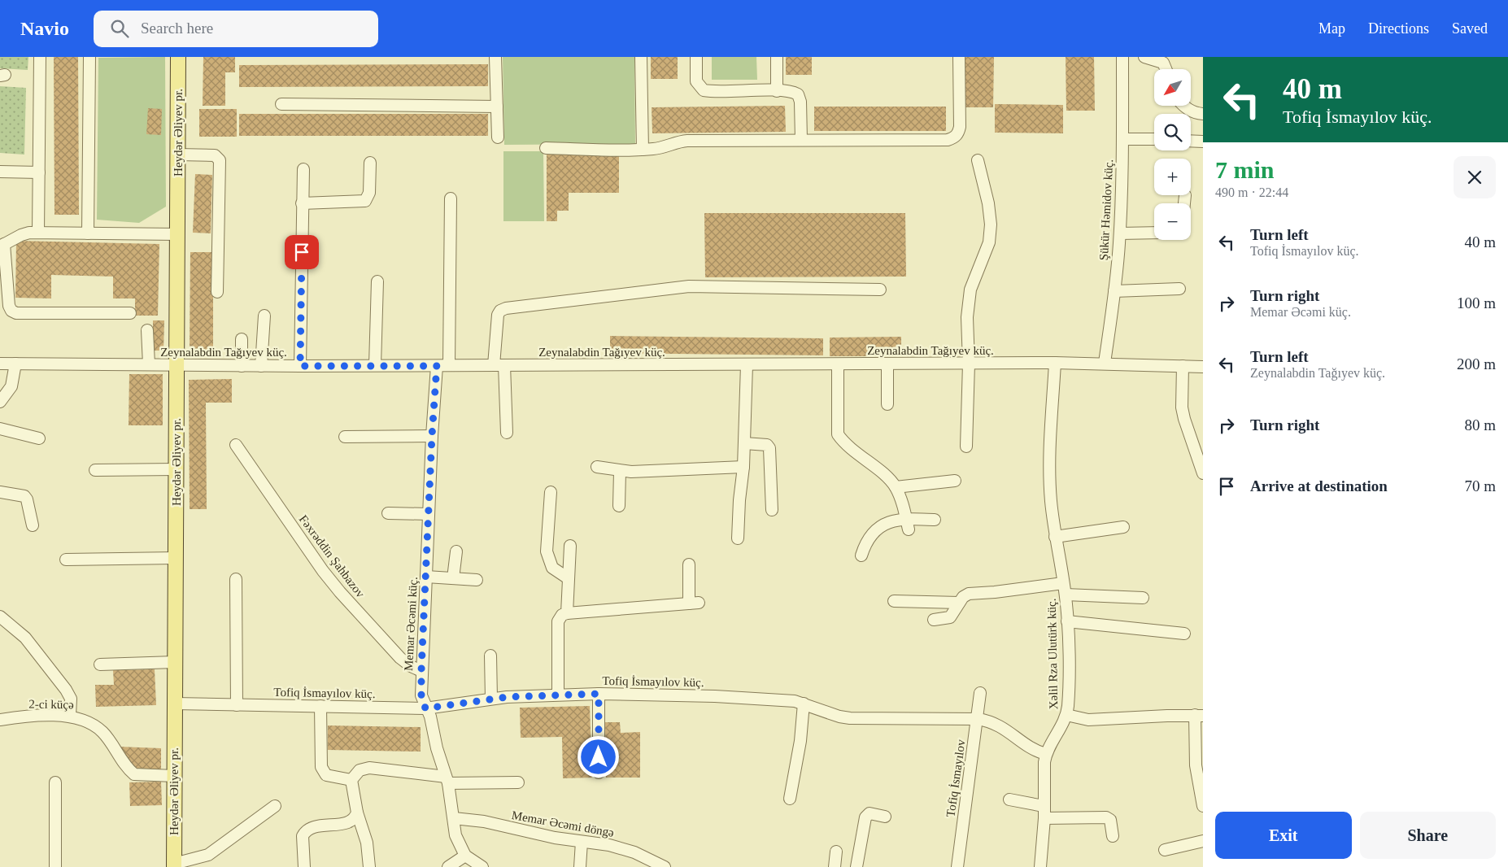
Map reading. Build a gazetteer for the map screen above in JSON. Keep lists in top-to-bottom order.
{
  "streets": {
    "main road": ["Heydər Əliyev pr."],
    "street": [
      "Şükür Həmidov küç.",
      "Zeynalabdin Tağıyev küç.",
      "Fəxrəddin Şahbazov",
      "Memar Əcəmi küç.",
      "Xəlil Rza Ulutürk küç.",
      "Tofiq İsmayılov küç.",
      "2-ci küçə",
      "Tofiq İsmayılov",
      "Memar Əcəmi döngə"
    ]
  },
  "crossings": [
    ["Heydər Əliyev pr.", "Zeynalabdin Tağıyev küç."],
    ["Heydər Əliyev pr.", "Tofiq İsmayılov küç."],
    ["Heydər Əliyev pr.", "2-ci küçə"],
    ["Şükür Həmidov küç.", "Zeynalabdin Tağıyev küç."],
    ["Zeynalabdin Tağıyev küç.", "Memar Əcəmi küç."],
    ["Zeynalabdin Tağıyev küç.", "Xəlil Rza Ulutürk küç."],
    ["Fəxrəddin Şahbazov", "Memar Əcəmi küç."],
    ["Memar Əcəmi küç.", "Tofiq İsmayılov küç."],
    ["Memar Əcəmi küç.", "Memar Əcəmi döngə"],
    ["Xəlil Rza Ulutürk küç.", "Tofiq İsmayılov küç."],
    ["Tofiq İsmayılov küç.", "Tofiq İsmayılov"]
  ],
  "north": "bottom left",
  "page": {
    "header": "Navio",
    "search": "Search here",
    "nav": ["Map", "Directions", "Saved"],
    "turn": ["40 m", "Tofiq İsmayılov küç."],
    "map_buttons": ["+", "−"],
    "heading": ["7 min", "490 m · 22:44"],
    "list": [
      {
        "name": "Turn left",
        "note": "Tofiq İsmayılov küç.",
        "value": "40 m"
      },
      {
        "name": "Turn right",
        "note": "Memar Əcəmi küç.",
        "value": "100 m"
      },
      {
        "name": "Turn left",
        "note": "Zeynalabdin Tağıyev küç.",
        "value": "200 m"
      },
      {
        "name": "Turn right",
        "value": "80 m"
      },
      {
        "name": "Arrive at destination",
        "value": "70 m"
      }
    ],
    "buttons": ["Exit", "Share"]
  }
}
